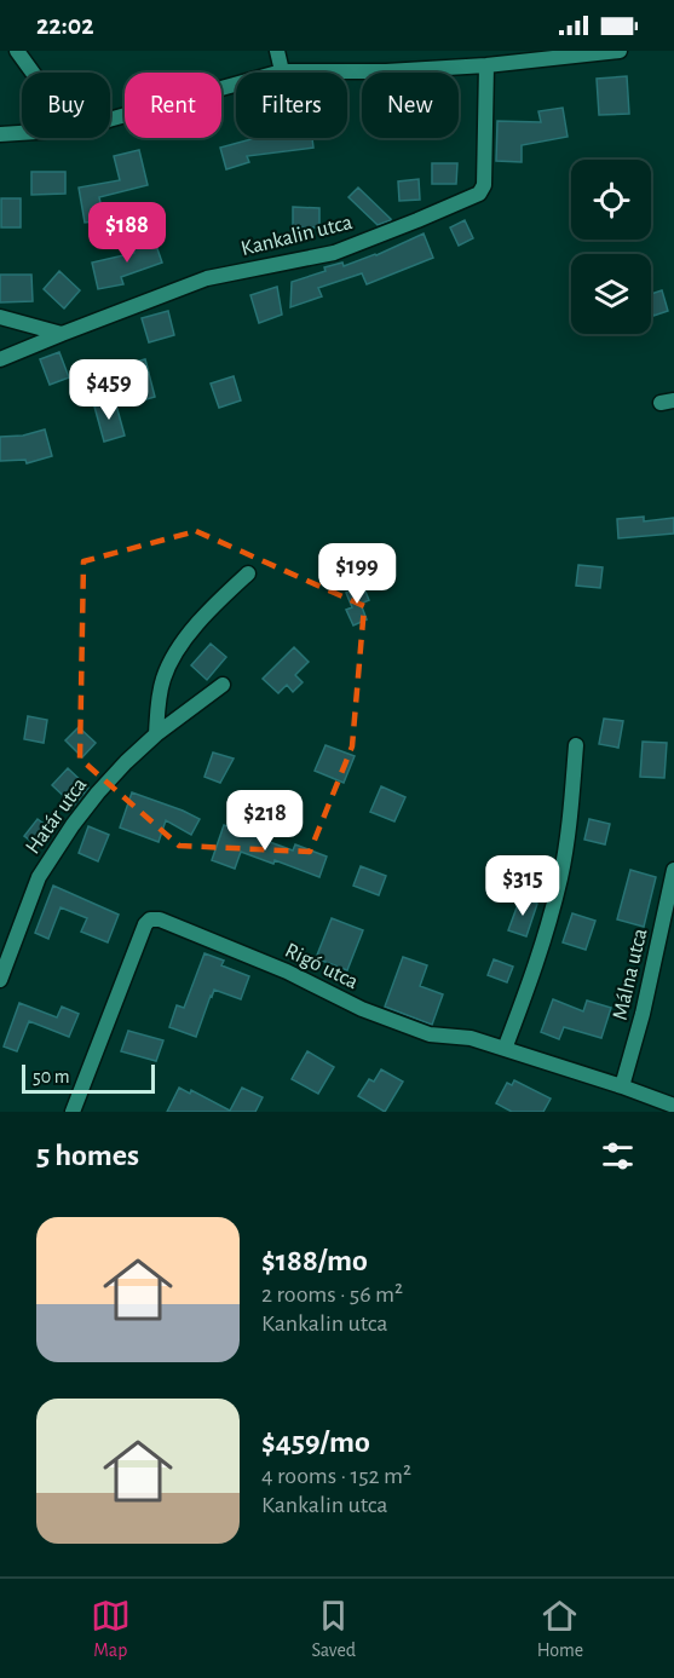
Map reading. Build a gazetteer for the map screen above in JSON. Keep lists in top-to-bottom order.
{
  "streets": {
    "street": [
      "Kankalin utca",
      "Határ utca",
      "Rigó utca",
      "Málna utca"
    ]
  },
  "crossings": [
    ["Rigó utca", "Málna utca"]
  ],
  "scale_bar": "50 m",
  "page": {
    "status": "22:02",
    "chip": [
      "Buy",
      "Rent",
      "Filters",
      "New"
    ],
    "price": [
      "$188",
      "$459",
      "$199",
      "$218",
      "$315"
    ],
    "scale": "50 m",
    "heading": "5 homes",
    "list": [
      {
        "name": "$188/mo",
        "note": "2 rooms · 56 m² · Kankalin utca"
      },
      {
        "name": "$459/mo",
        "note": "4 rooms · 152 m² · Kankalin utca"
      }
    ],
    "tabs": ["Map", "Saved", "Home"]
  }
}
